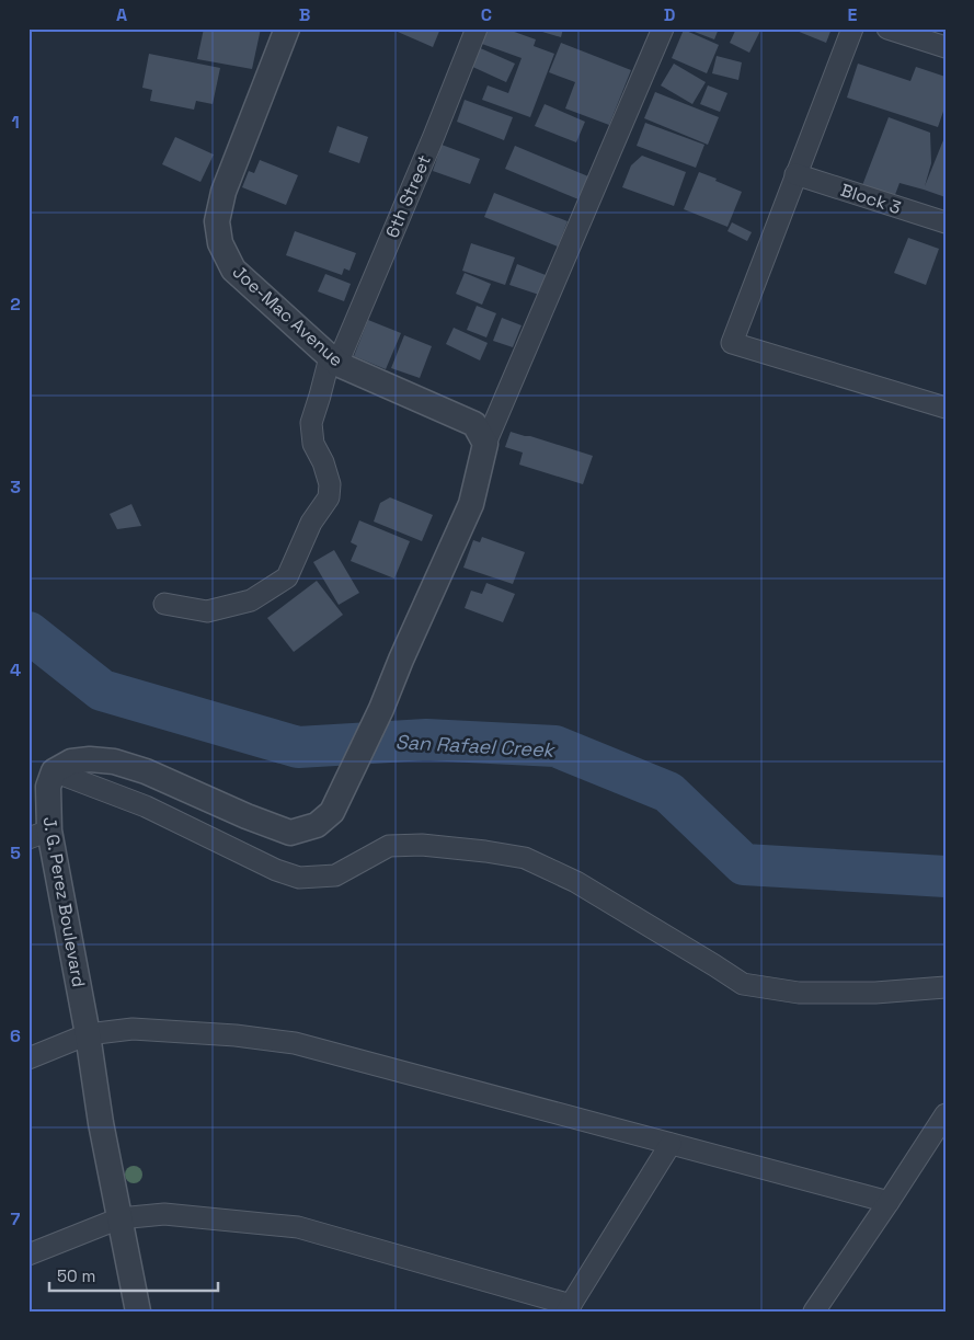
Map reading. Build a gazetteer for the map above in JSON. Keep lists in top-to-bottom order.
{
  "streets": {
    "street": [
      "6th Street",
      "Block 3",
      "Joe-Mac Avenue",
      "J. G. Perez Boulevard"
    ]
  },
  "crossings": [
    ["6th Street", "Joe-Mac Avenue"]
  ],
  "water": ["San Rafael Creek"],
  "scale_bar": "50 m",
  "grid": {
    "columns": [
      "A",
      "B",
      "C",
      "D",
      "E"
    ],
    "rows": [
      "1",
      "2",
      "3",
      "4",
      "5",
      "6",
      "7"
    ]
  }
}
